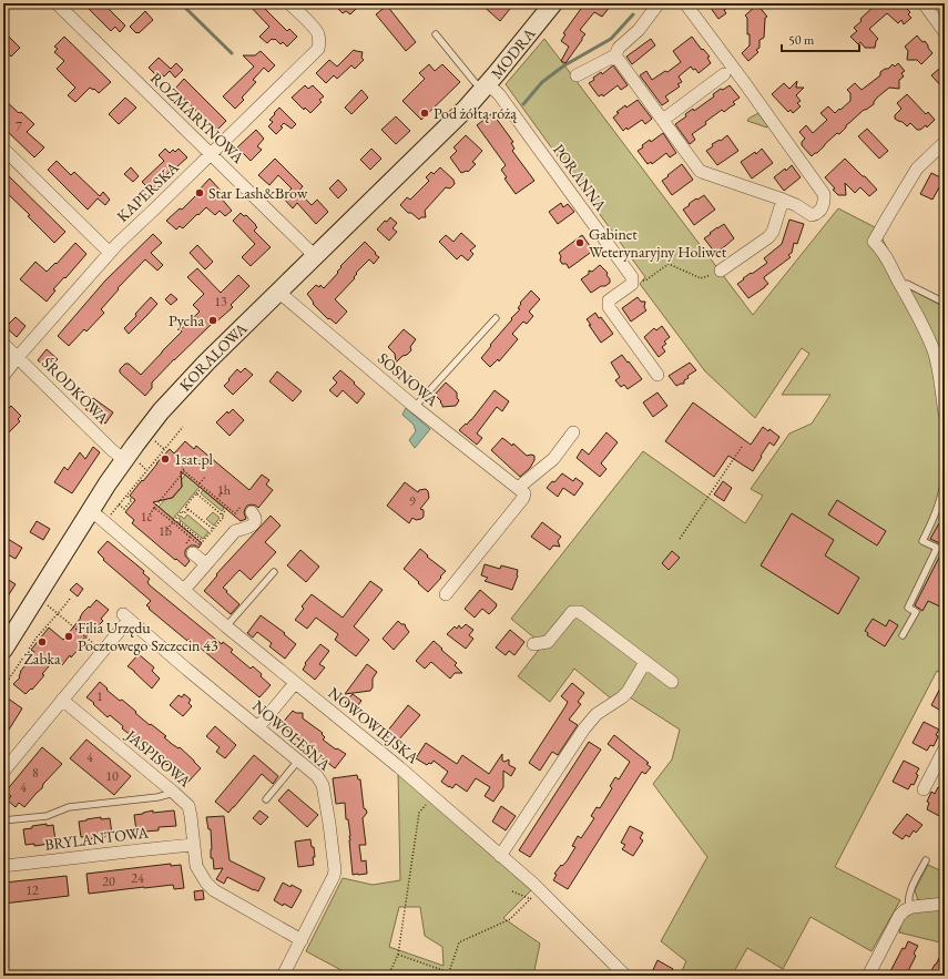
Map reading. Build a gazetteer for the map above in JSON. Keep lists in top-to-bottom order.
{
  "streets": {
    "street": [
      "MODRA",
      "ROZMARYNOWA",
      "PORANNA",
      "KAPERSKA",
      "KORALOWA",
      "SOSNOWA",
      "ŚRODKOWA",
      "NOWOWIEJSKA",
      "NOWOLEŚNA",
      "JASPISOWA",
      "BRYLANTOWA"
    ]
  },
  "crossings": [
    ["MODRA", "PORANNA"],
    ["MODRA", "KORALOWA"],
    ["ROZMARYNOWA", "KAPERSKA"],
    ["ROZMARYNOWA", "KORALOWA"],
    ["KAPERSKA", "ŚRODKOWA"],
    ["KORALOWA", "SOSNOWA"],
    ["KORALOWA", "ŚRODKOWA"],
    ["KORALOWA", "NOWOWIEJSKA"],
    ["NOWOLEŚNA", "JASPISOWA"],
    ["JASPISOWA", "BRYLANTOWA"]
  ],
  "places": [
    "Pod żółtą różą",
    "Star Lash&Brow",
    "Gabinet Weterynaryjny Holiwet",
    "Pycha",
    "1sat.pl",
    "Filia Urzędu Pocztowego Szczecin 43",
    "Żabka"
  ],
  "house_numbers": [
    "7",
    "13",
    "1h",
    "9",
    "1c",
    "1b",
    "1",
    "4",
    "8",
    "10",
    "4",
    "24",
    "20",
    "12"
  ],
  "scale_bar": "50 m"
}
